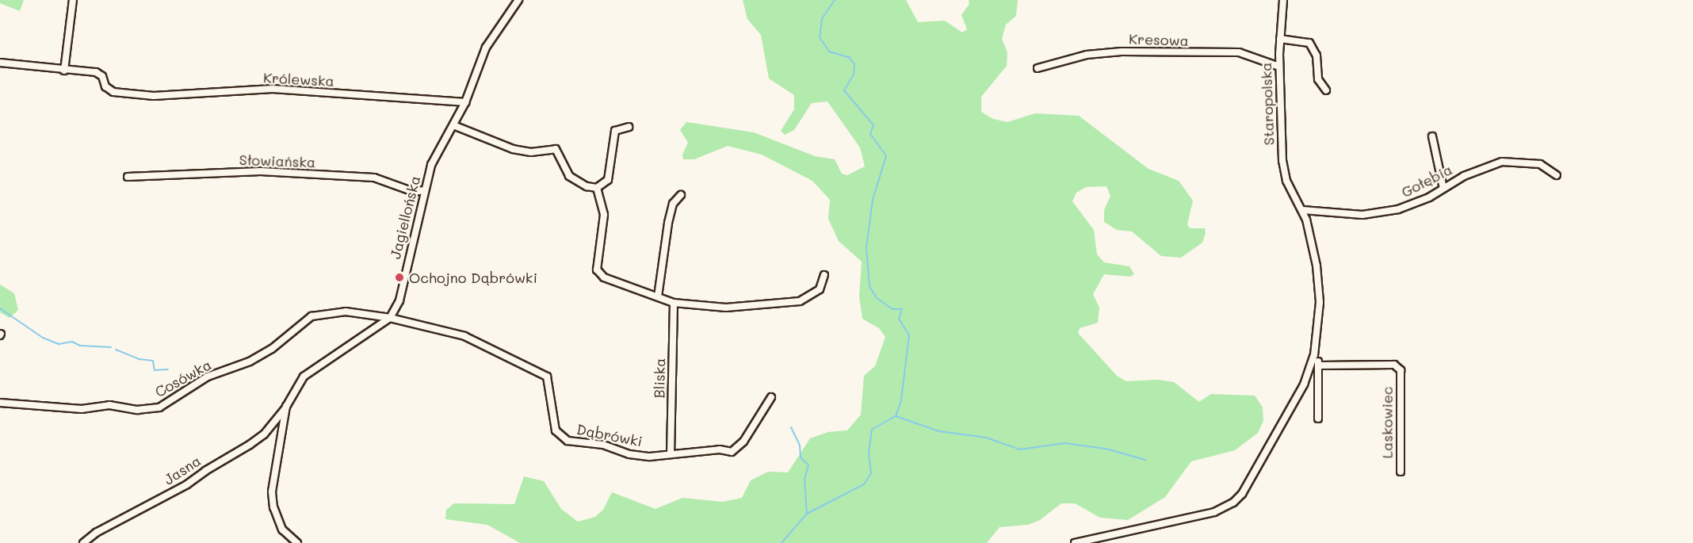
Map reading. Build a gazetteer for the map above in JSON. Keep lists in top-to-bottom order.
{
  "streets": {
    "street": [
      "Kresowa",
      "Królewska",
      "Staropolska",
      "Słowiańska",
      "Gołębia",
      "Jagiellońska",
      "Cosówka",
      "Bliska",
      "Laskowiec",
      "Dąbrówki",
      "Jasna"
    ]
  },
  "crossings": [
    ["Kresowa", "Staropolska"],
    ["Królewska", "Jagiellońska"],
    ["Staropolska", "Gołębia"],
    ["Słowiańska", "Jagiellońska"],
    ["Jagiellońska", "Cosówka"],
    ["Jagiellońska", "Dąbrówki"],
    ["Cosówka", "Dąbrówki"],
    ["Bliska", "Dąbrówki"]
  ],
  "places": ["Ochojno Dąbrówki"]
}
